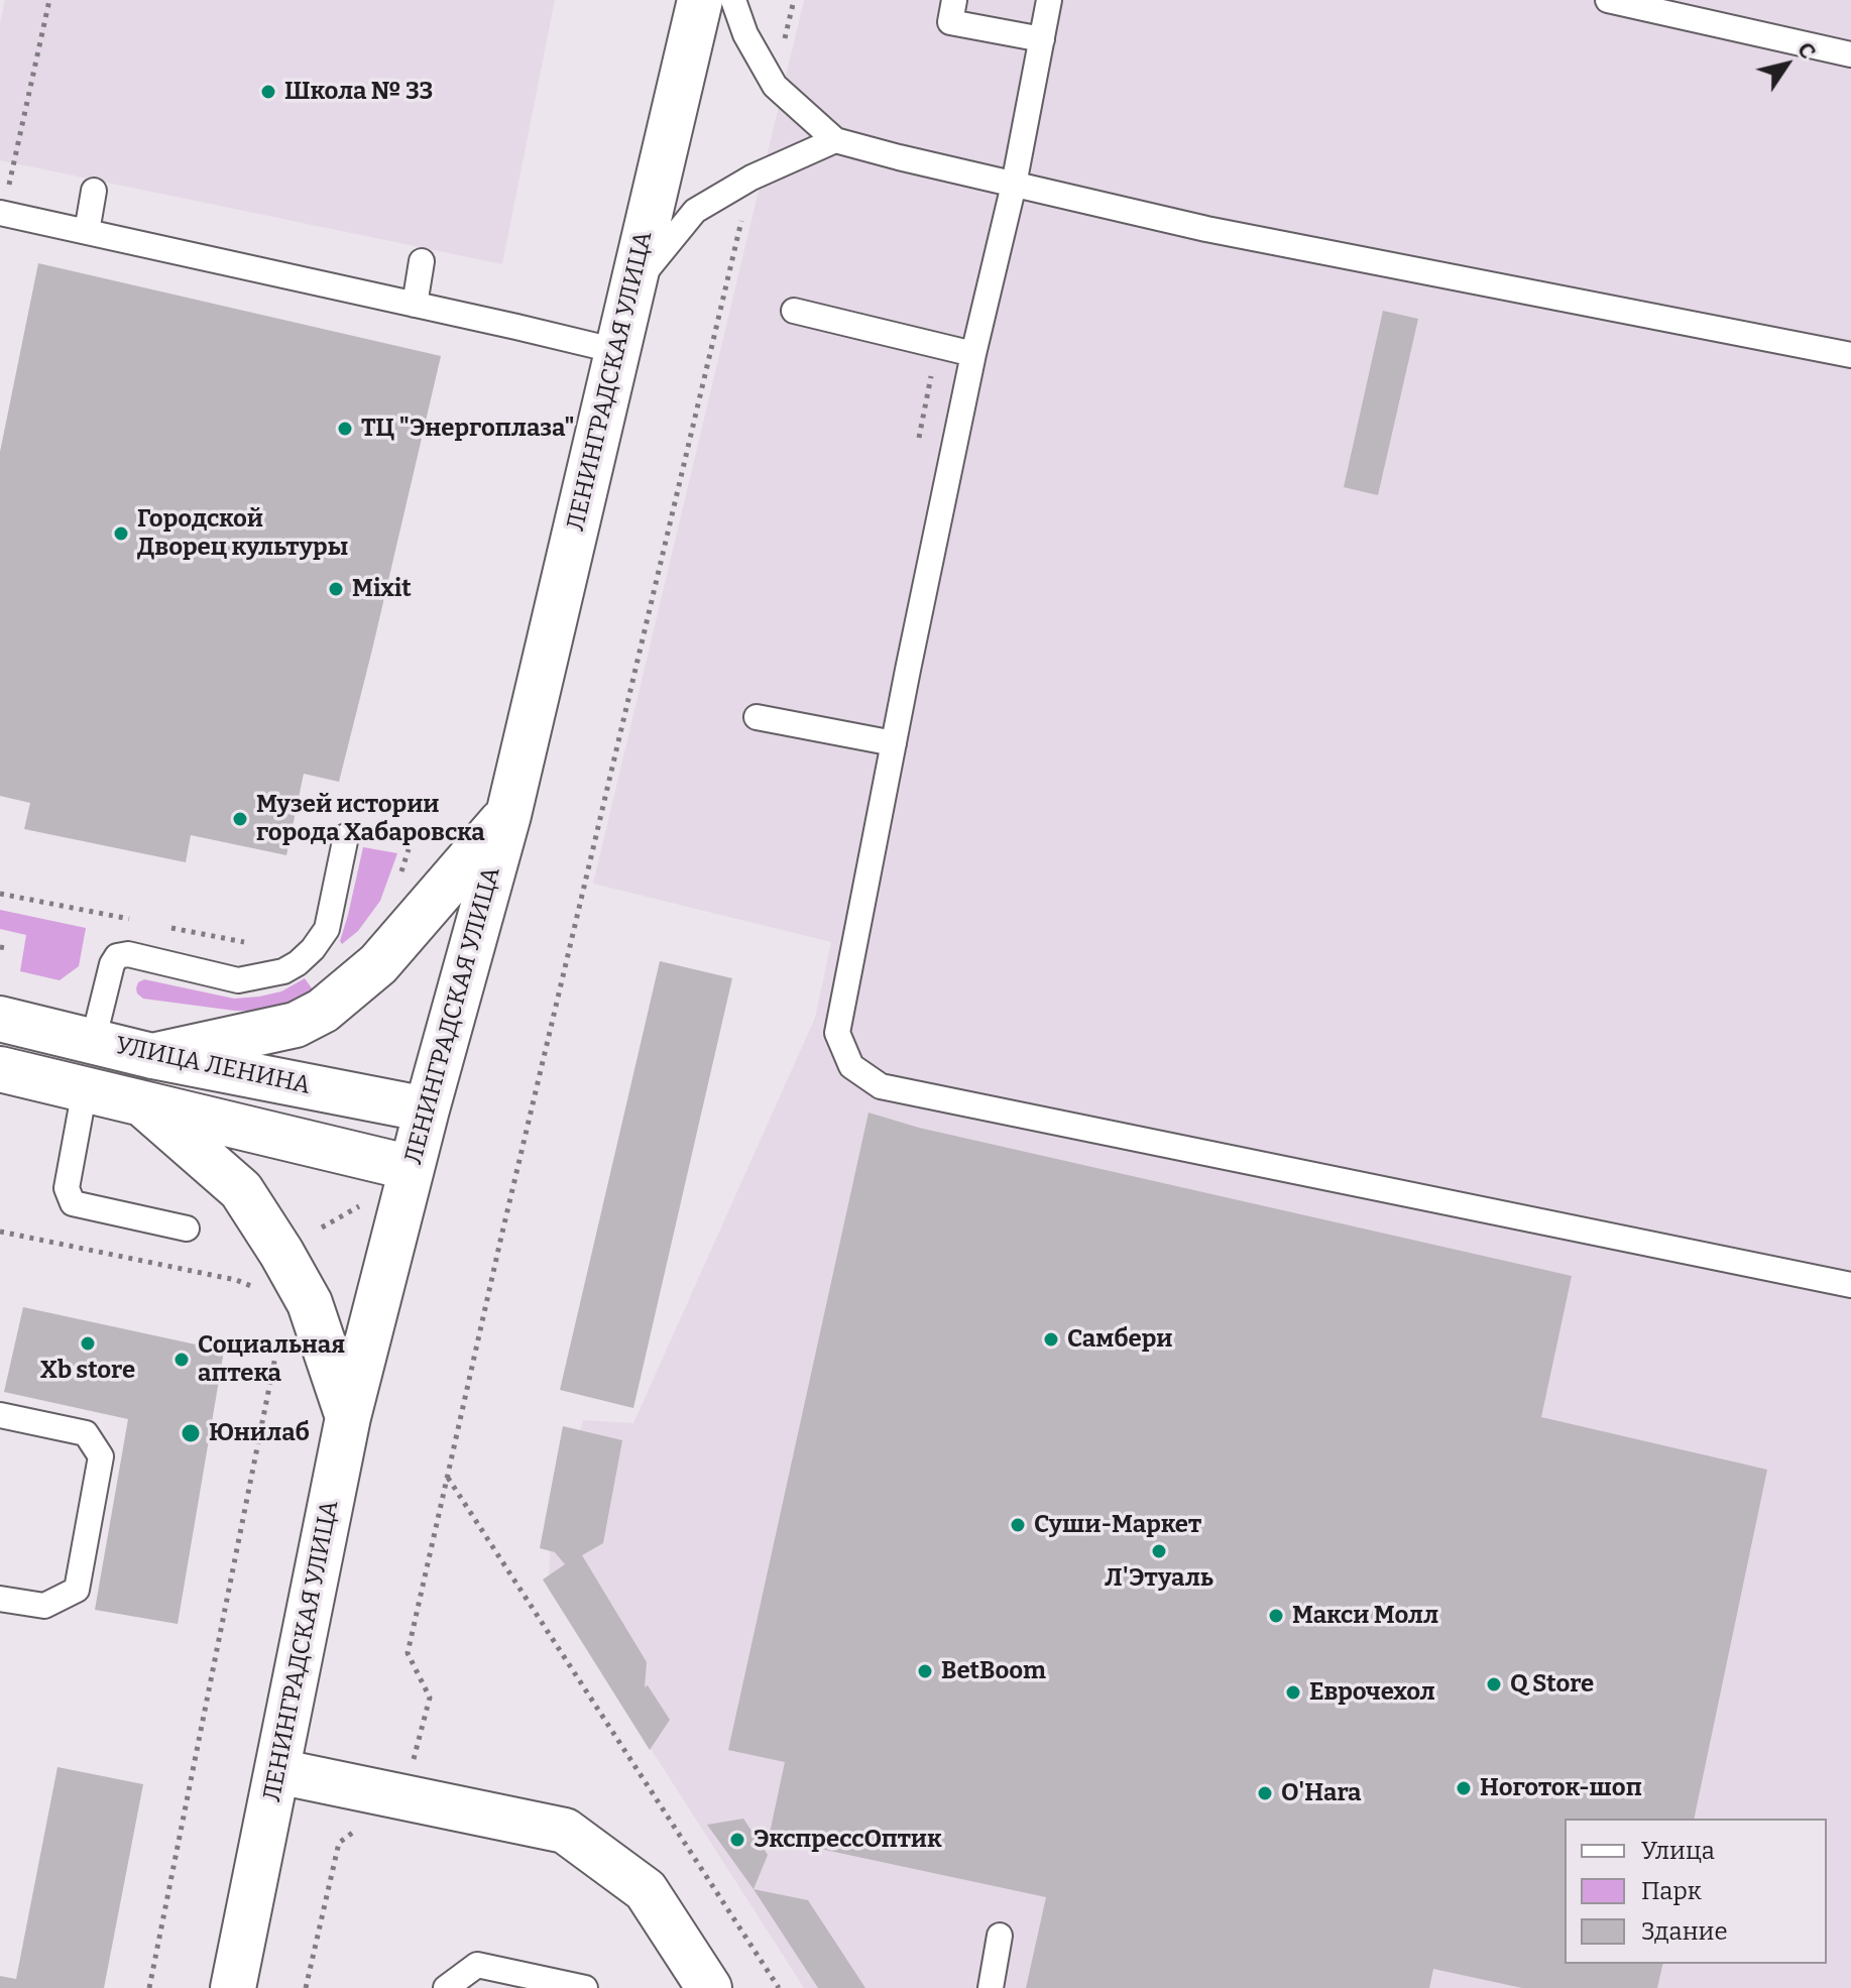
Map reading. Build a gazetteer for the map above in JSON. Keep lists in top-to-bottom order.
{
  "streets": {
    "main road": ["ЛЕНИНГРАДСКАЯ УЛИЦА", "УЛИЦА ЛЕНИНА"]
  },
  "crossings": [
    ["ЛЕНИНГРАДСКАЯ УЛИЦА", "УЛИЦА ЛЕНИНА"]
  ],
  "places": [
    "Школа № 33",
    "ТЦ \"Энергоплаза\"",
    "Городской Дворец культуры",
    "Mixit",
    "Музей истории города Хабаровска",
    "Самбери",
    "Xb store",
    "Социальная аптека",
    "Юнилаб",
    "Суши-Маркет",
    "Л'Этуаль",
    "Макси Молл",
    "BetBoom",
    "Q Store",
    "Еврочехол",
    "Ноготок-шоп",
    "O'Hara",
    "ЭкспрессОптик"
  ],
  "legend": ["Улица", "Парк", "Здание"],
  "north": "top right"
}
